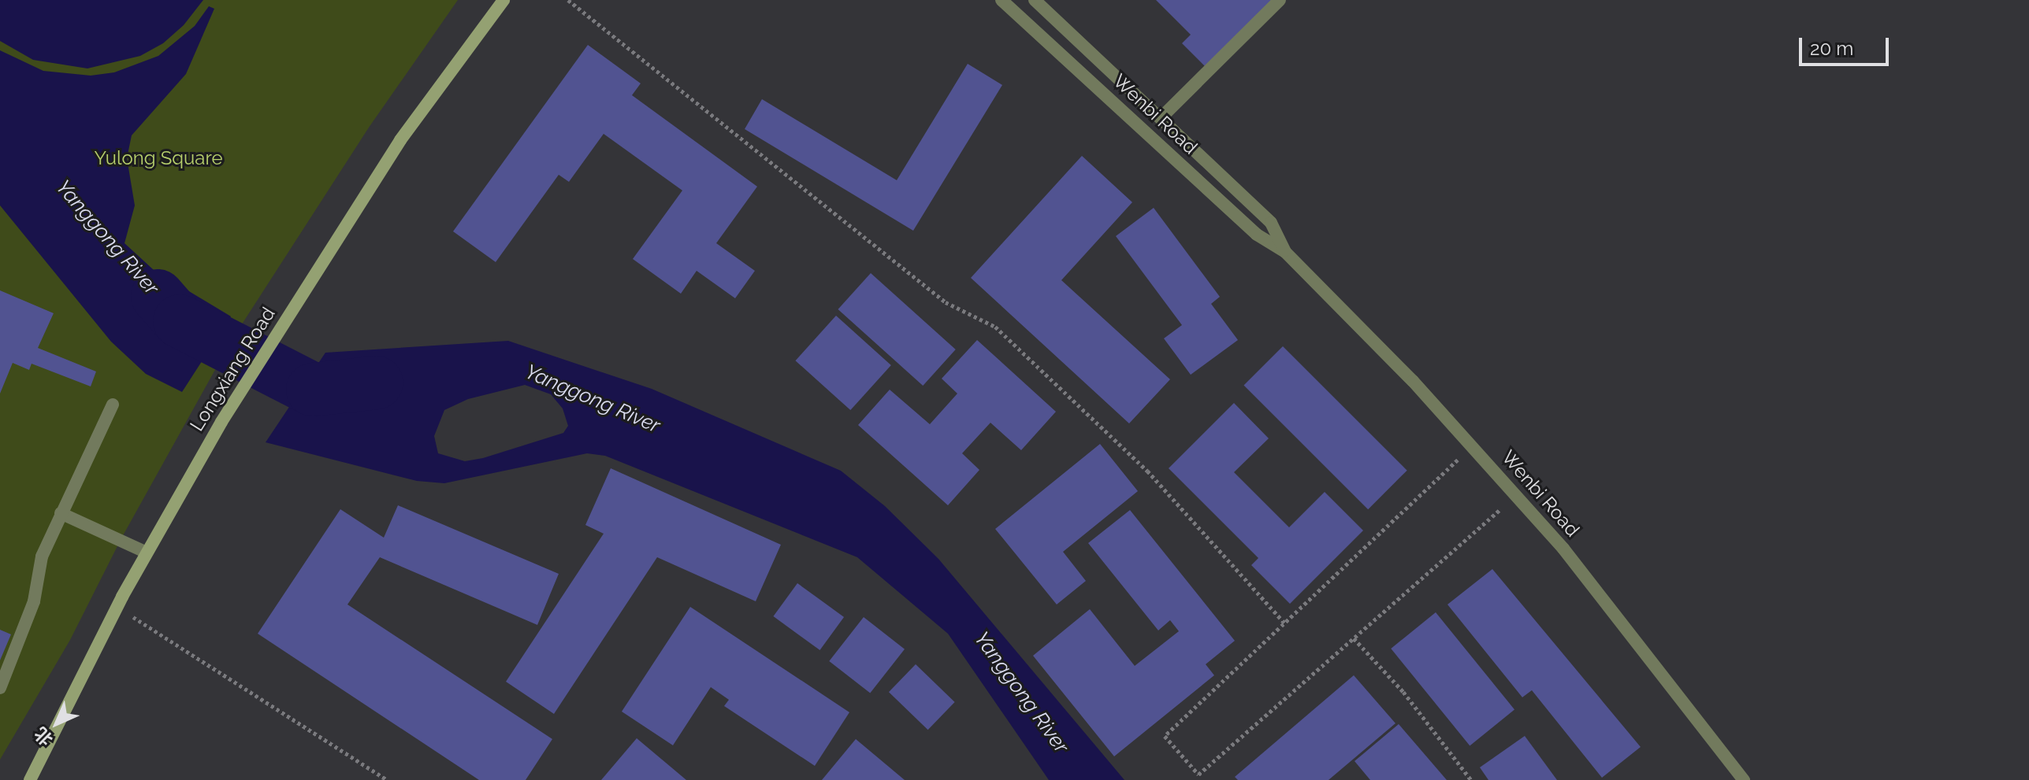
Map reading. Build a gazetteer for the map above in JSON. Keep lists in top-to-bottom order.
{
  "streets": {
    "main road": ["Longxiang Road"],
    "street": ["Wenbi Road"]
  },
  "water": ["Yanggong River"],
  "parks": ["Yulong Square"],
  "scale_bar": "20 m",
  "north": "bottom left"
}
